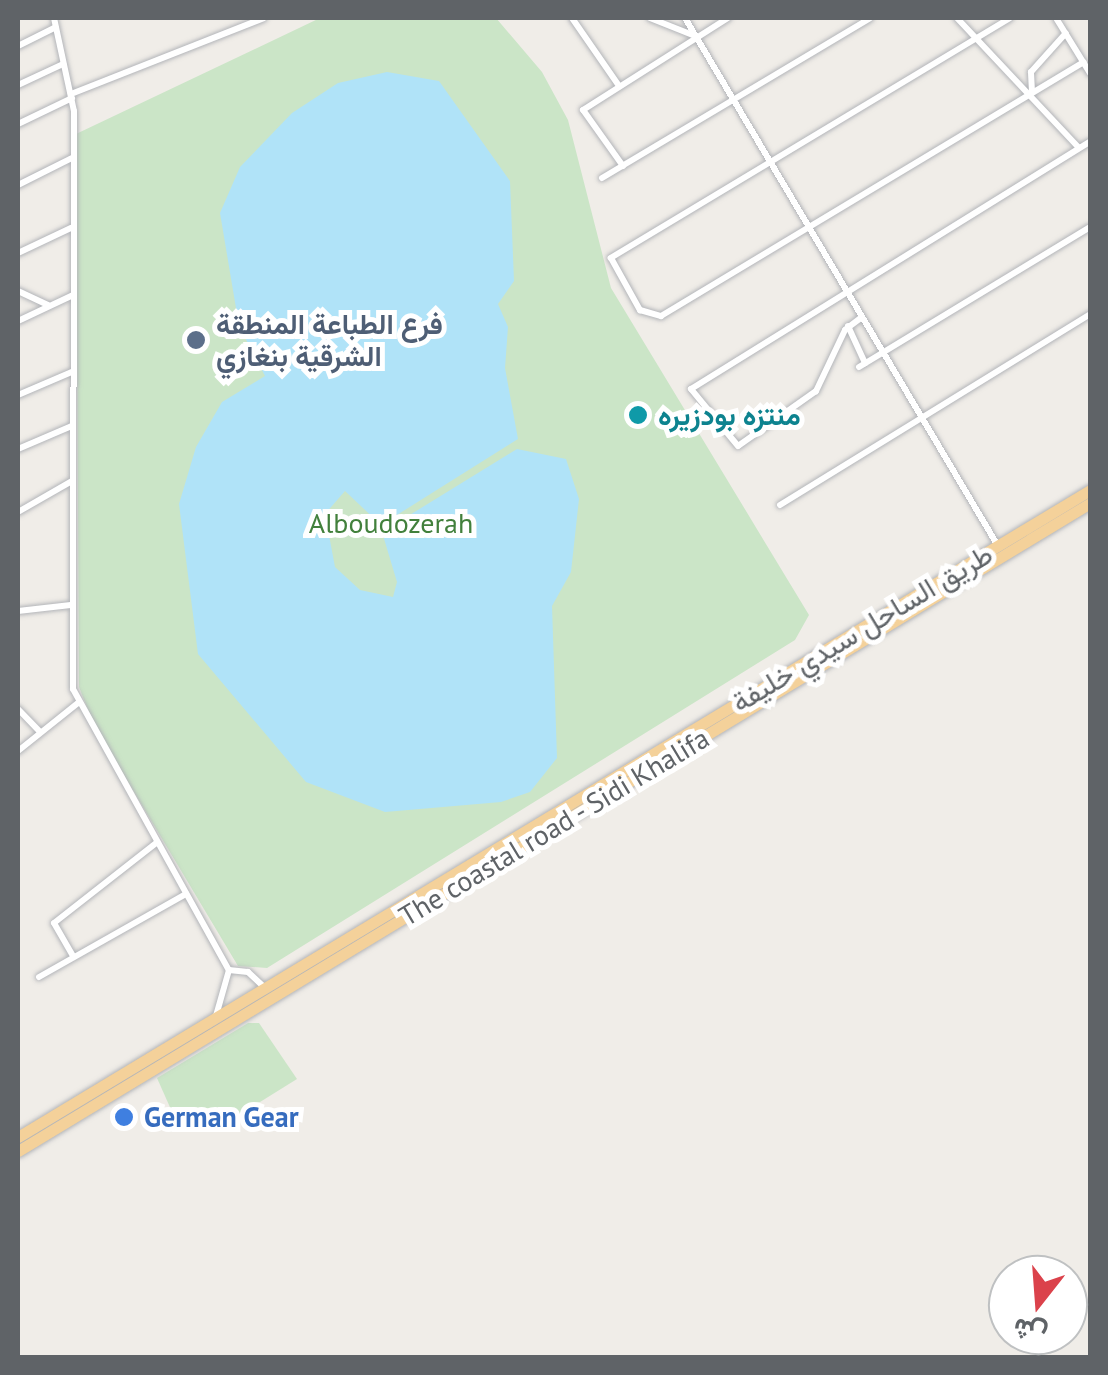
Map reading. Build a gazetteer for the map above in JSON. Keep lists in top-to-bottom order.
{
  "streets": {
    "highway": ["طريق الساحل سيدي خليفة", "The coastal road - Sidi Khalifa"]
  },
  "crossings": [
    ["طريق الساحل سيدي خليفة", "The coastal road - Sidi Khalifa"]
  ],
  "parks": ["Alboudozerah"],
  "places": ["فرع الطباعة المنطقة الشرقية بنغازي", "منتزه بودزيره", "German Gear"],
  "north": "bottom"
}
